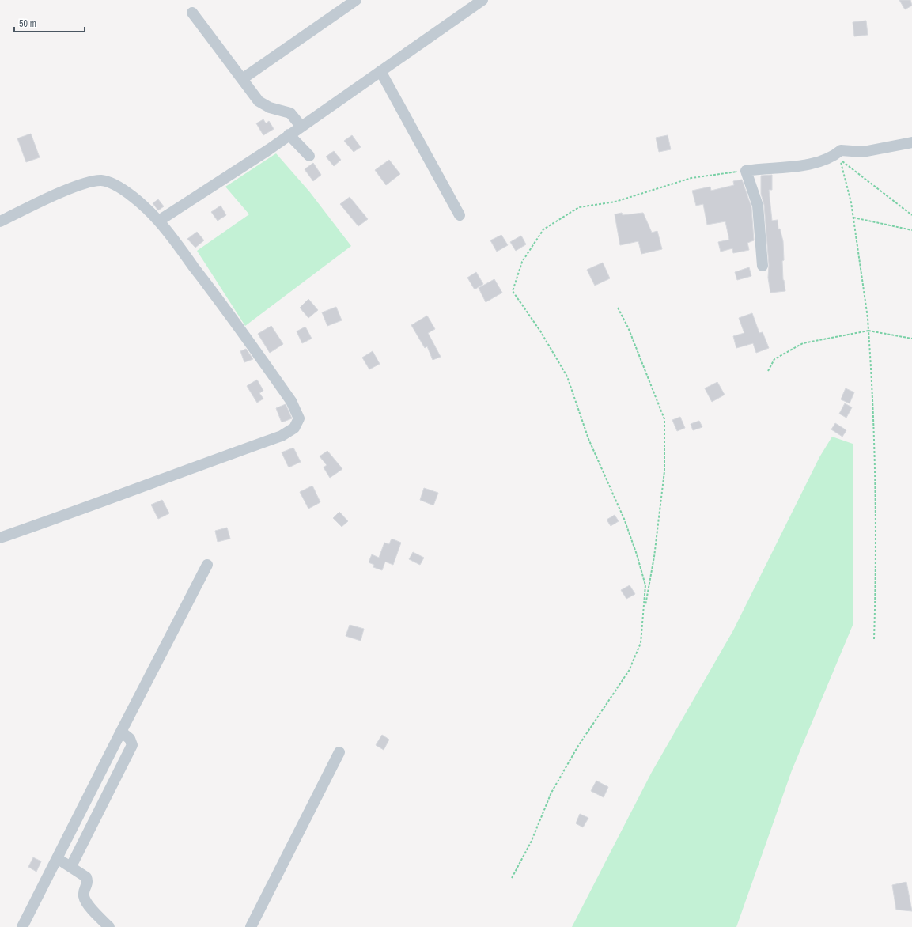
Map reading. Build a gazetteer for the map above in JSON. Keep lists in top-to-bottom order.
{
  "scale_bar": "50 m"
}
